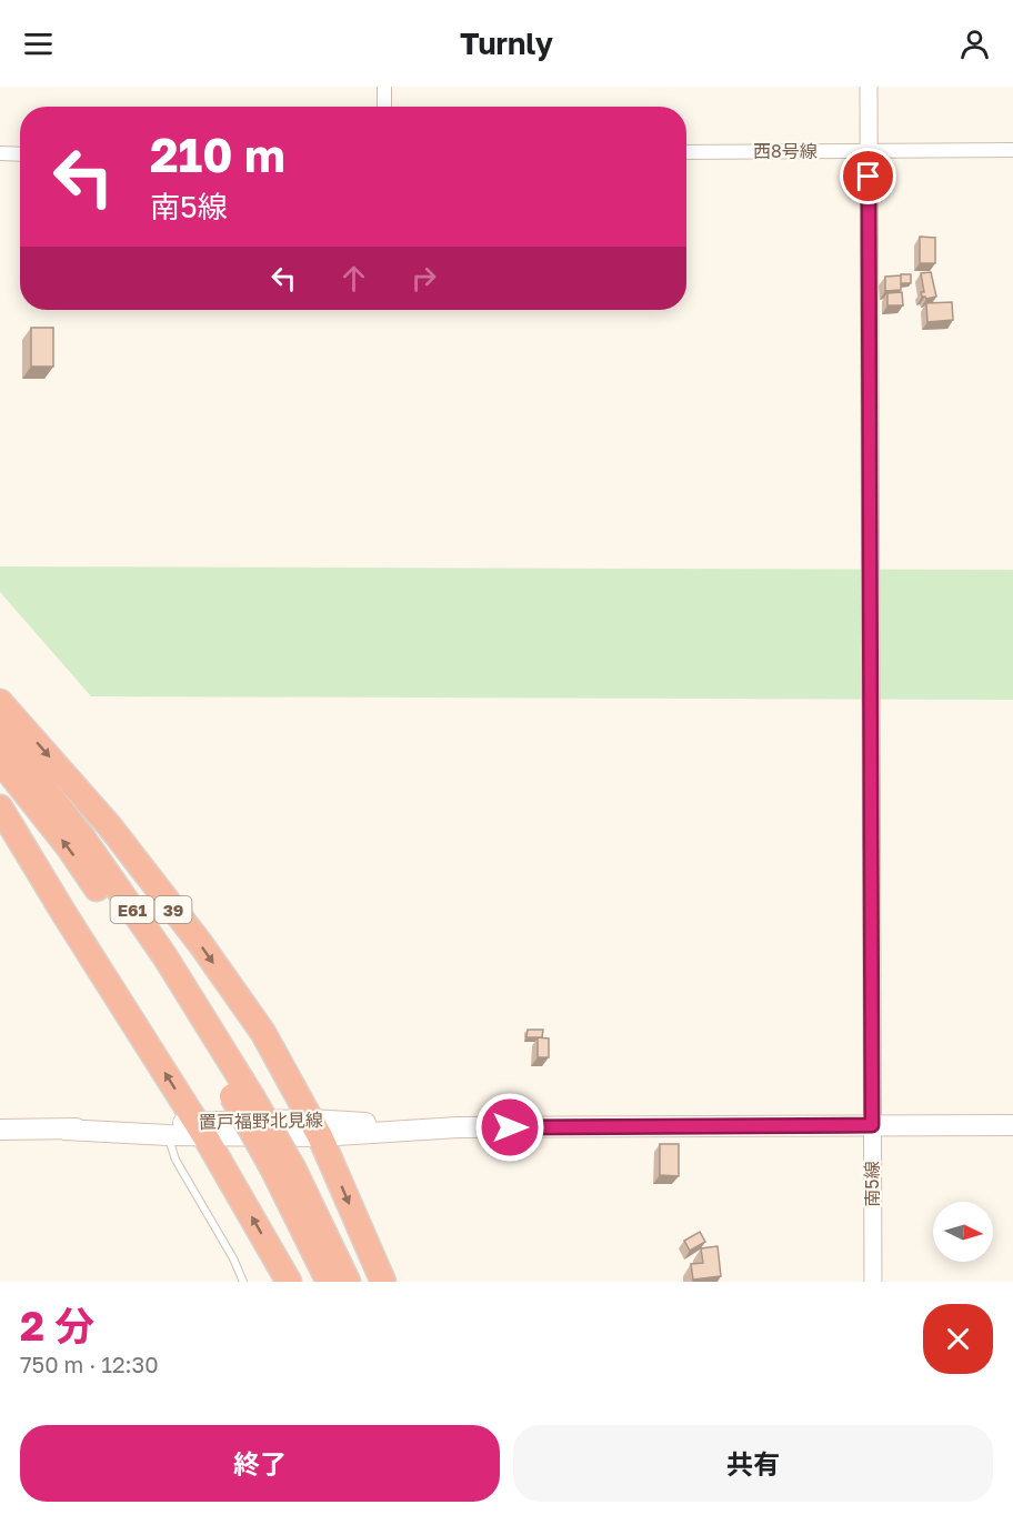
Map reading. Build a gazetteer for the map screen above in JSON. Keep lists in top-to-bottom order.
{
  "streets": {
    "highway": ["E61", "39"],
    "main road": ["置戸福野北見線"],
    "street": ["西8号線", "南5線"]
  },
  "crossings": [
    ["西8号線", "南5線"],
    ["39", "置戸福野北見線"],
    ["置戸福野北見線", "南5線"]
  ],
  "north": "right",
  "page": {
    "header": "Turnly",
    "turn": ["210 m", "南5線"],
    "heading": ["2 分", "750 m · 12:30"],
    "buttons": ["終了", "共有"]
  }
}
